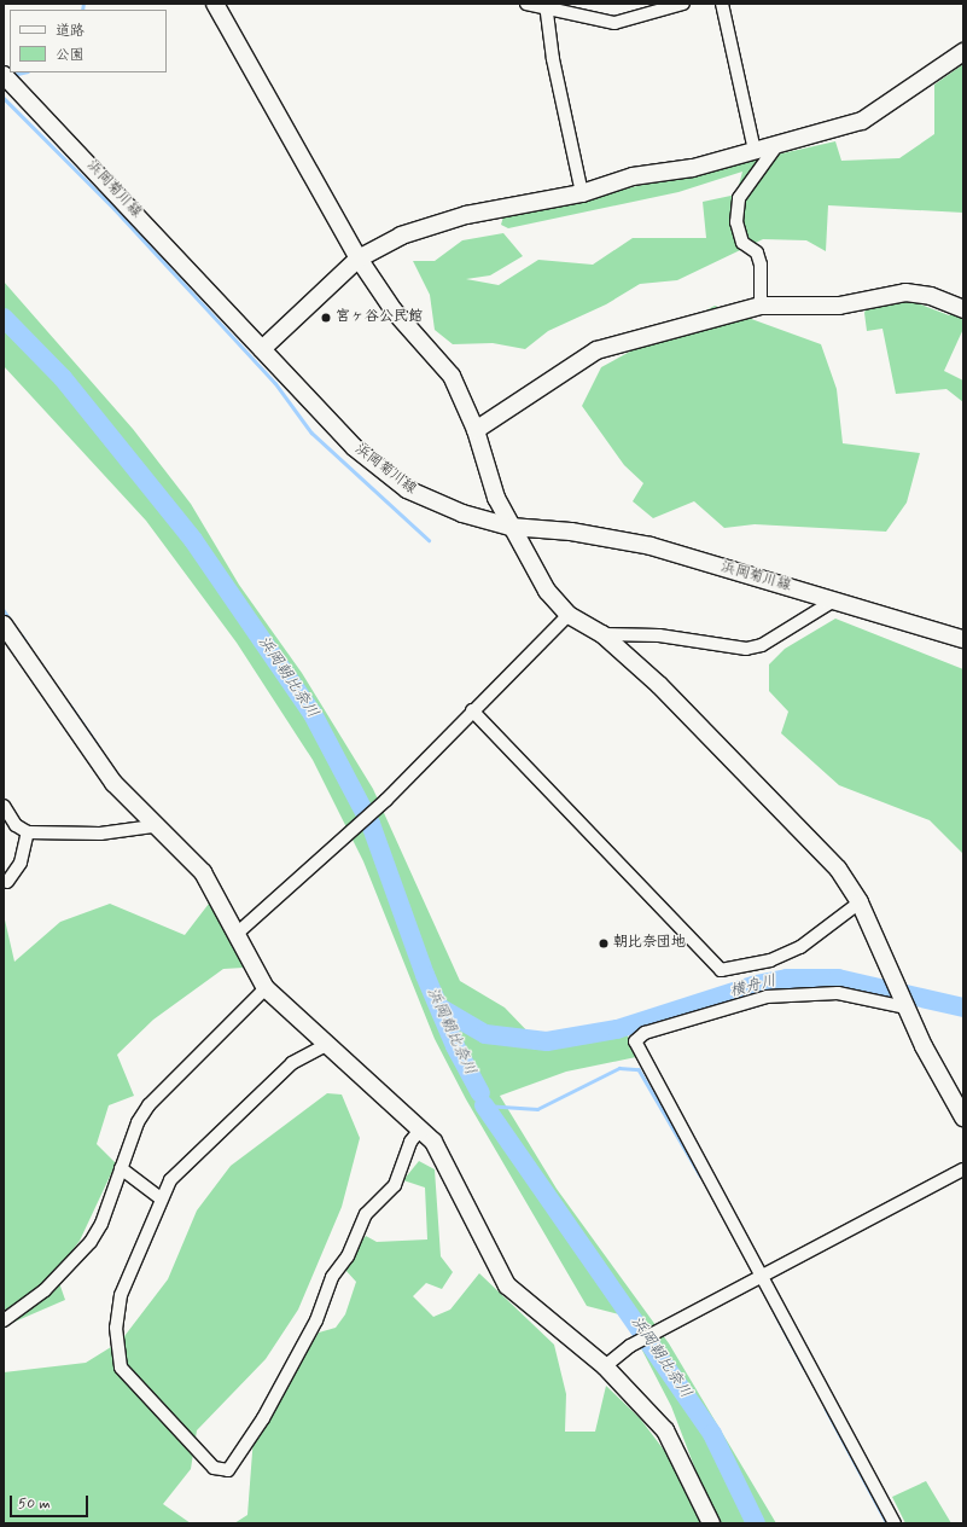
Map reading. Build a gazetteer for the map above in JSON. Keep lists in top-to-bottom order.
{
  "streets": {
    "street": ["浜岡菊川線"]
  },
  "water": ["浜岡朝比奈川", "横舟川"],
  "places": ["宮ヶ谷公民館", "朝比奈団地"],
  "legend": ["道路", "公園"],
  "scale_bar": "50 m"
}
